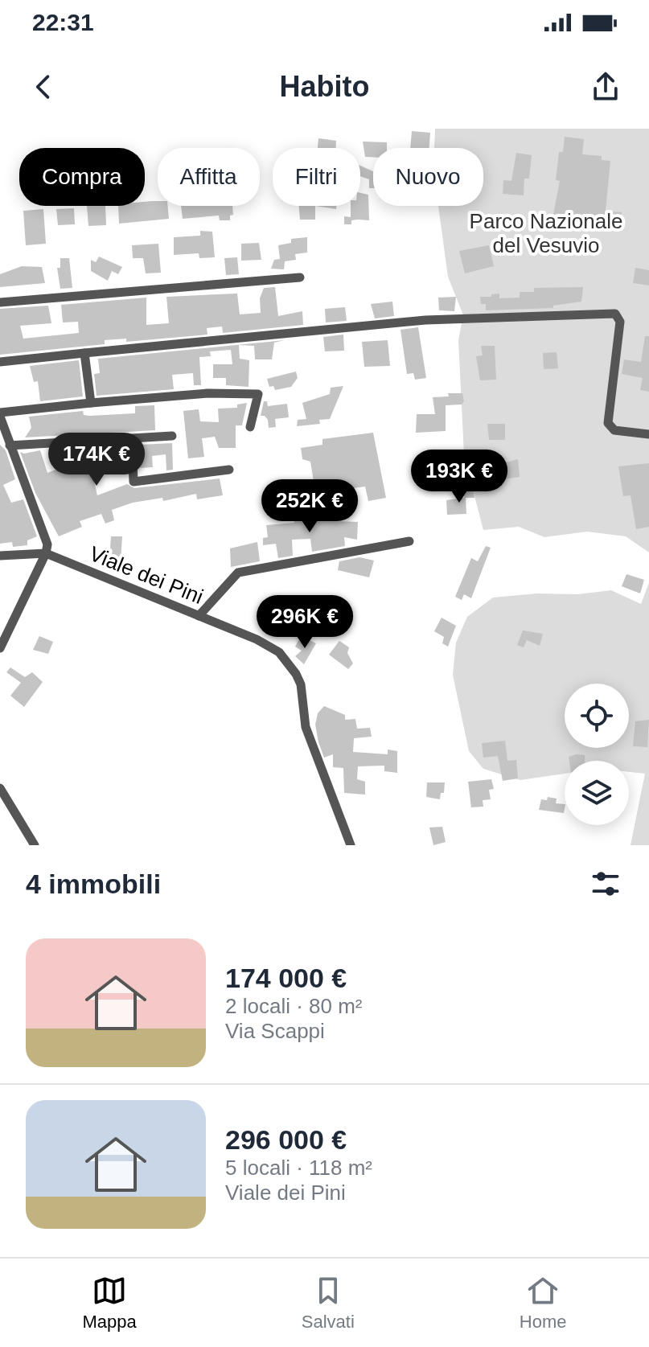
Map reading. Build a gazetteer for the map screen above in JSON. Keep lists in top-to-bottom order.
{
  "streets": {
    "street": ["Viale dei Pini"]
  },
  "parks": ["Parco Nazionale del Vesuvio"],
  "page": {
    "status": "22:31",
    "header": "Habito",
    "chip": [
      "Compra",
      "Affitta",
      "Filtri",
      "Nuovo"
    ],
    "price": [
      "174K €",
      "193K €",
      "252K €",
      "296K €"
    ],
    "heading": "4 immobili",
    "list": [
      {
        "name": "174 000 €",
        "note": "2 locali · 80 m² · Via Scappi"
      },
      {
        "name": "296 000 €",
        "note": "5 locali · 118 m² · Viale dei Pini"
      }
    ],
    "tabs": ["Mappa", "Salvati", "Home"]
  }
}
